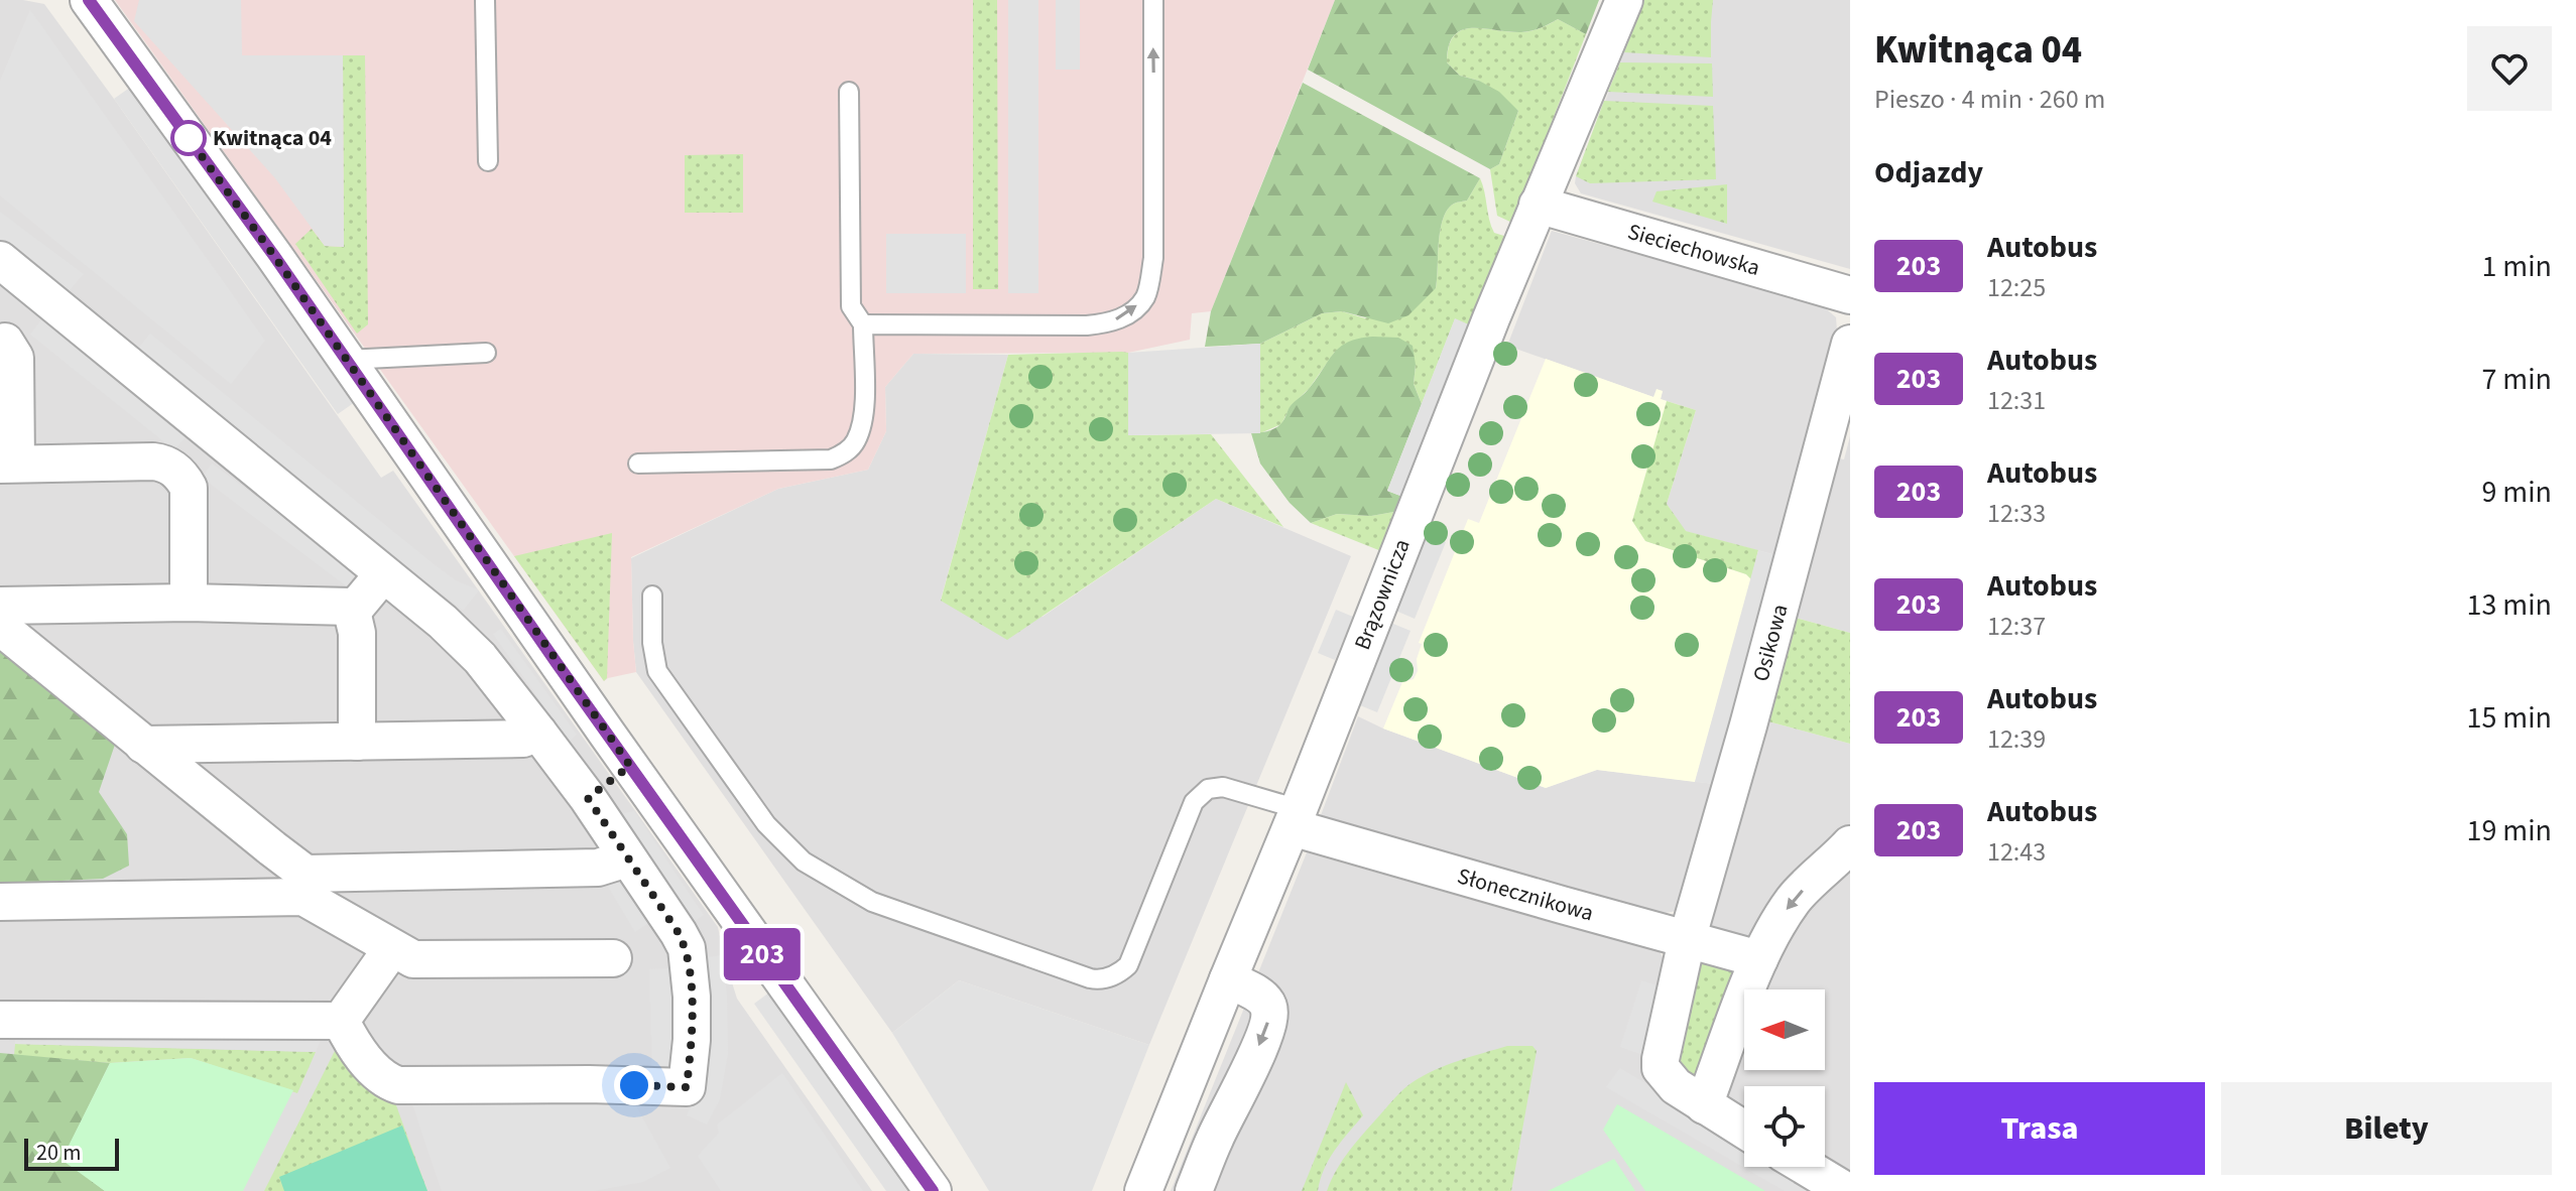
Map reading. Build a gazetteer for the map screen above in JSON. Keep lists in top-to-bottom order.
{
  "streets": {
    "street": [
      "Sieciechowska",
      "Brązownicza",
      "Osikowa",
      "Słonecznikowa"
    ]
  },
  "crossings": [
    ["Sieciechowska", "Brązownicza"],
    ["Brązownicza", "Słonecznikowa"],
    ["Osikowa", "Słonecznikowa"]
  ],
  "places": ["Kwitnąca 04"],
  "lines": ["bus line 203"],
  "scale_bar": "20 m",
  "north": "left",
  "page": {
    "on_map": "203",
    "heading": [
      ["Kwitnąca 04", "Pieszo · 4 min · 260 m"],
      "Odjazdy"
    ],
    "list": [
      {
        "mark": "203",
        "name": "Autobus",
        "note": "12:25",
        "value": "1 min"
      },
      {
        "mark": "203",
        "name": "Autobus",
        "note": "12:31",
        "value": "7 min"
      },
      {
        "mark": "203",
        "name": "Autobus",
        "note": "12:33",
        "value": "9 min"
      },
      {
        "mark": "203",
        "name": "Autobus",
        "note": "12:37",
        "value": "13 min"
      },
      {
        "mark": "203",
        "name": "Autobus",
        "note": "12:39",
        "value": "15 min"
      },
      {
        "mark": "203",
        "name": "Autobus",
        "note": "12:43",
        "value": "19 min"
      }
    ],
    "buttons": ["Trasa", "Bilety"],
    "scale": "20 m"
  }
}
